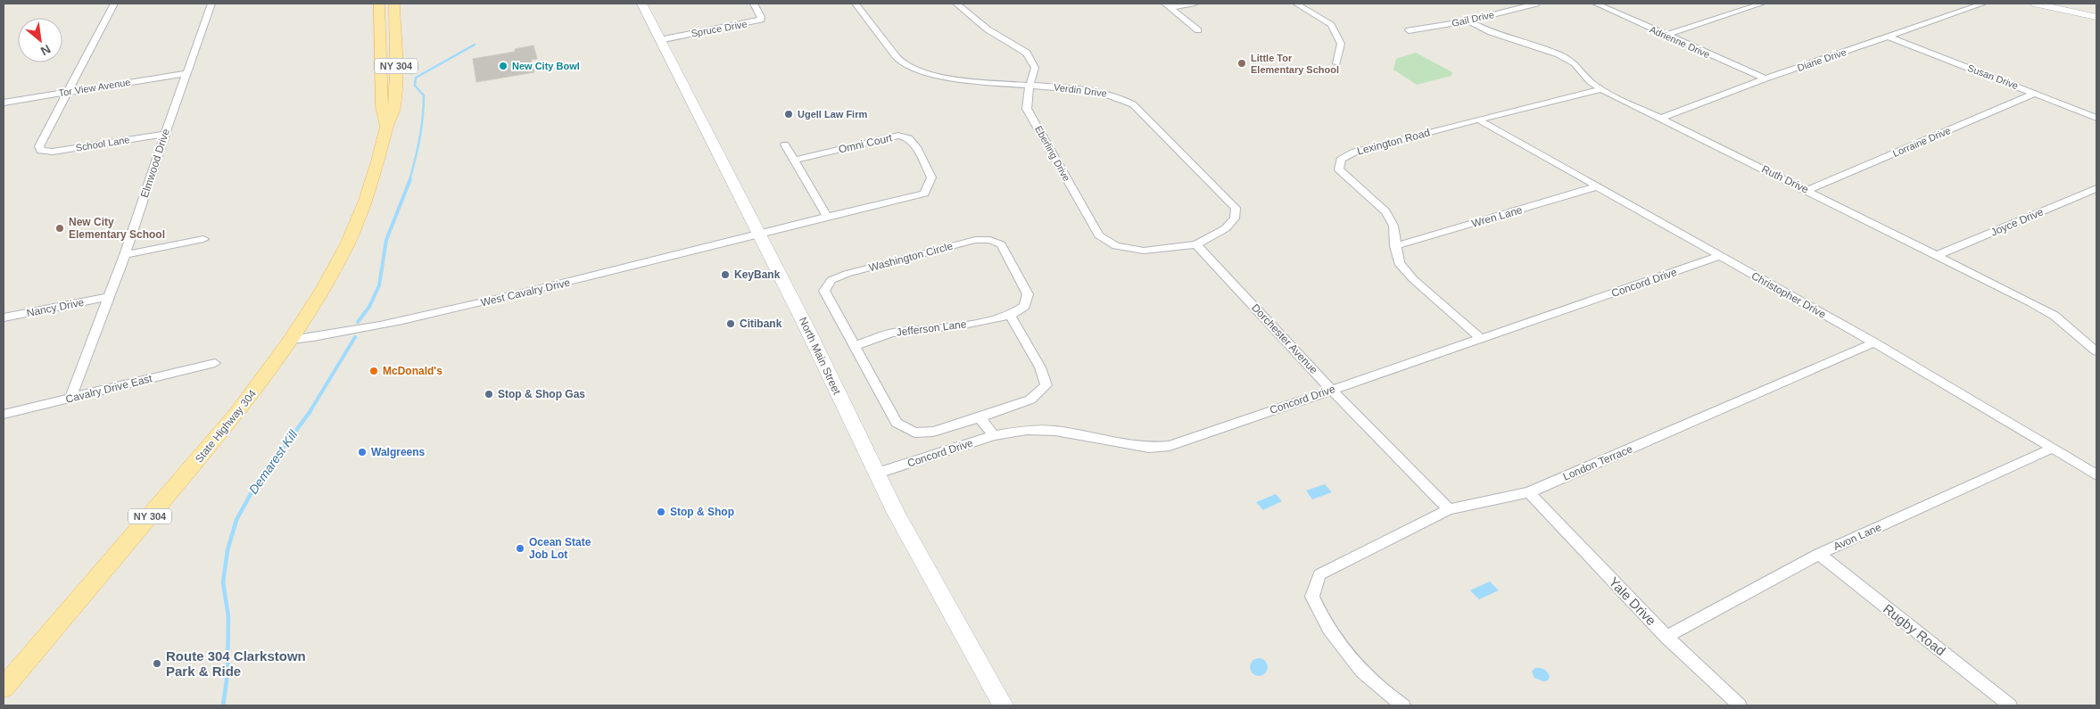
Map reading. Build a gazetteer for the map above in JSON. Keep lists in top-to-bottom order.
{
  "streets": {
    "main road": ["NY 304", "State Highway 304"],
    "street": [
      "Gail Drive",
      "Spruce Drive",
      "Adrienne Drive",
      "Diane Drive",
      "Susan Drive",
      "Tor View Avenue",
      "Verdin Drive",
      "Lexington Road",
      "Lorraine Drive",
      "School Lane",
      "Omni Court",
      "Eberling Drive",
      "Elmwood Drive",
      "Ruth Drive",
      "Wren Lane",
      "Joyce Drive",
      "Washington Circle",
      "Concord Drive",
      "West Cavalry Drive",
      "Christopher Drive",
      "Nancy Drive",
      "Jefferson Lane",
      "Dorchester Avenue",
      "North Main Street",
      "Cavalry Drive East",
      "London Terrace",
      "Avon Lane",
      "Yale Drive",
      "Rugby Road"
    ]
  },
  "crossings": [
    ["Gail Drive", "Ruth Drive"],
    ["Spruce Drive", "North Main Street"],
    ["Adrienne Drive", "Diane Drive"],
    ["Diane Drive", "Susan Drive"],
    ["Diane Drive", "Ruth Drive"],
    ["Susan Drive", "Lorraine Drive"],
    ["Tor View Avenue", "School Lane"],
    ["Tor View Avenue", "Elmwood Drive"],
    ["Verdin Drive", "Eberling Drive"],
    ["Verdin Drive", "Dorchester Avenue"],
    ["Lexington Road", "Ruth Drive"],
    ["Lexington Road", "Wren Lane"],
    ["Lexington Road", "Concord Drive"],
    ["Lexington Road", "Christopher Drive"],
    ["Lorraine Drive", "Ruth Drive"],
    ["School Lane", "Elmwood Drive"],
    ["Omni Court", "West Cavalry Drive"],
    ["Omni Court", "North Main Street"],
    ["Eberling Drive", "Dorchester Avenue"],
    ["Elmwood Drive", "Nancy Drive"],
    ["Elmwood Drive", "Cavalry Drive East"],
    ["Ruth Drive", "Joyce Drive"],
    ["Wren Lane", "Christopher Drive"],
    ["Washington Circle", "Jefferson Lane"],
    ["Concord Drive", "Christopher Drive"],
    ["Concord Drive", "Dorchester Avenue"],
    ["Concord Drive", "North Main Street"],
    ["West Cavalry Drive", "North Main Street"],
    ["West Cavalry Drive", "State Highway 304"],
    ["Christopher Drive", "London Terrace"],
    ["Christopher Drive", "Avon Lane"],
    ["Dorchester Avenue", "London Terrace"],
    ["London Terrace", "Yale Drive"],
    ["Avon Lane", "Yale Drive"],
    ["Avon Lane", "Rugby Road"]
  ],
  "water": ["Demarest Kill"],
  "places": [
    "Little Tor Elementary School",
    "New City Bowl",
    "Ugell Law Firm",
    "New City Elementary School",
    "KeyBank",
    "Citibank",
    "McDonald's",
    "Stop & Shop Gas",
    "Walgreens",
    "Stop & Shop",
    "Ocean State Job Lot",
    "Route 304 Clarkstown Park & Ride"
  ],
  "north": "bottom right"
}
